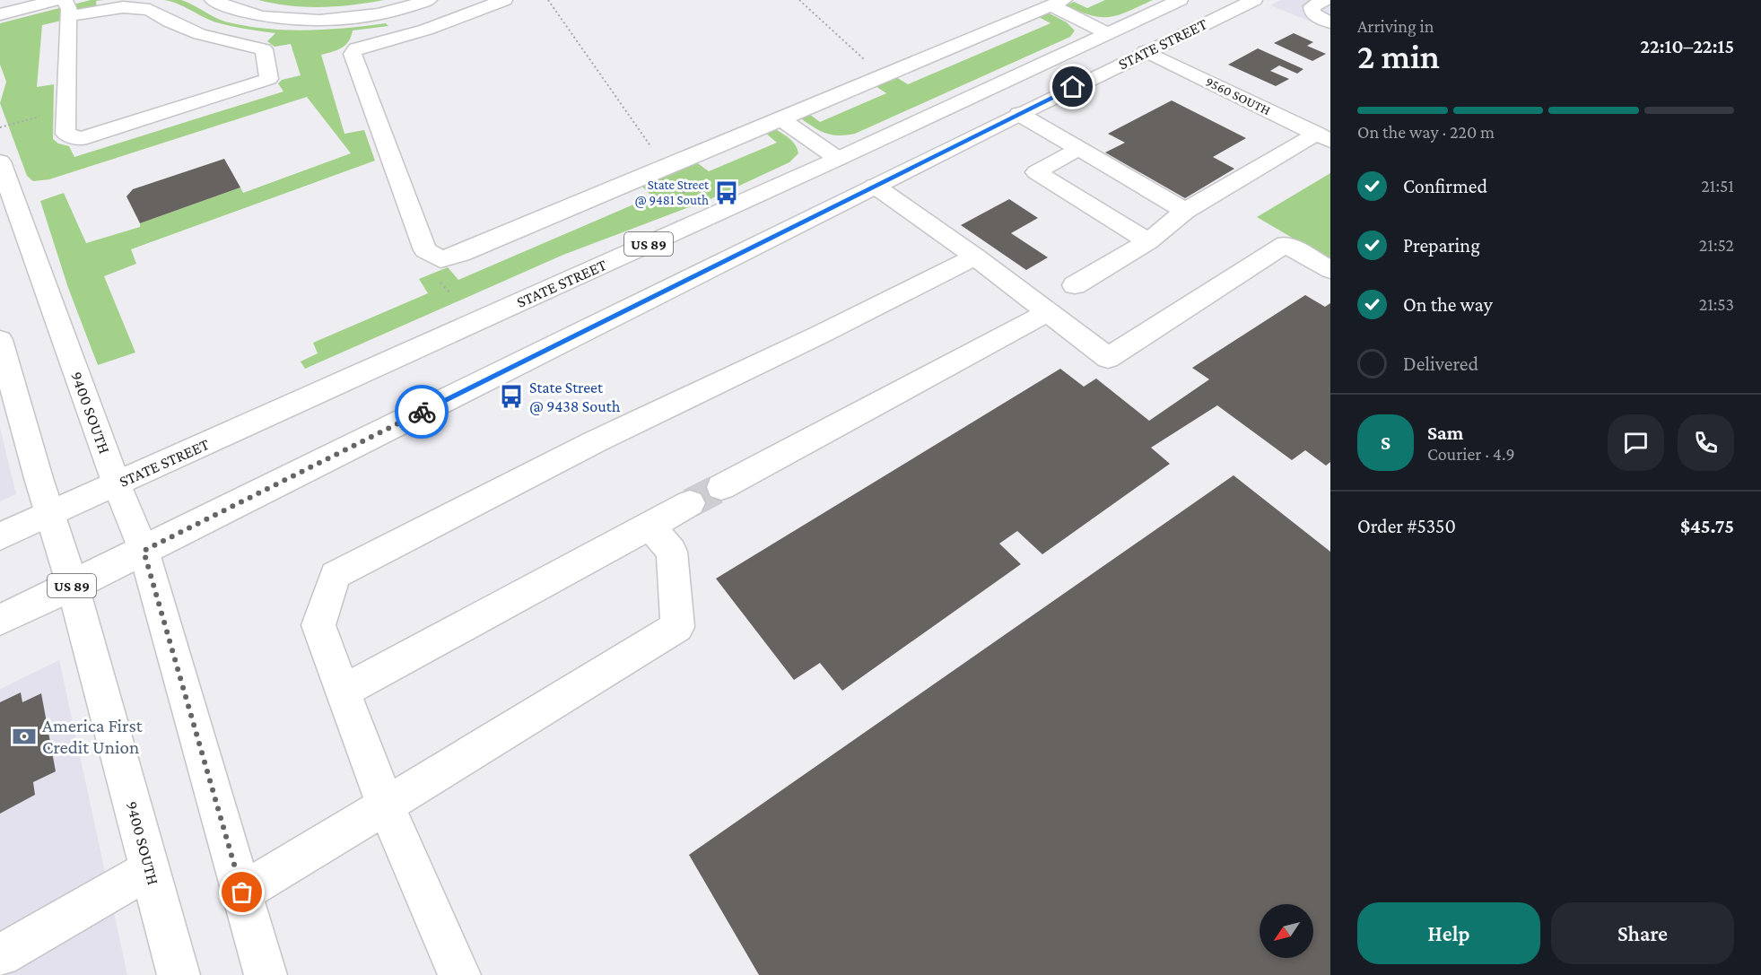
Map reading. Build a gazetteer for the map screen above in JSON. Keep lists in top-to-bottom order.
{
  "streets": {
    "main road": [
      "STATE STREET",
      "9560 SOUTH",
      "US 89",
      "9400 SOUTH"
    ]
  },
  "crossings": [
    ["STATE STREET", "9560 SOUTH"],
    ["STATE STREET", "9400 SOUTH"]
  ],
  "places": {
    "bus stop": ["State Street @ 9481 South", "State Street @ 9438 South"],
    "bank": ["America First Credit Union"]
  },
  "north": "bottom left",
  "page": {
    "heading": ["2 min", "Arriving in", "22:10–22:15"],
    "panel": [
      "Sam",
      "Courier · 4.9",
      "Order #5350",
      "$45.75"
    ],
    "bar": "On the way · 220 m",
    "list": [
      ["Confirmed", "21:51"],
      ["Preparing", "21:52"],
      ["On the way", "21:53"],
      "Delivered"
    ],
    "round": "S",
    "buttons": ["Help", "Share"]
  }
}
